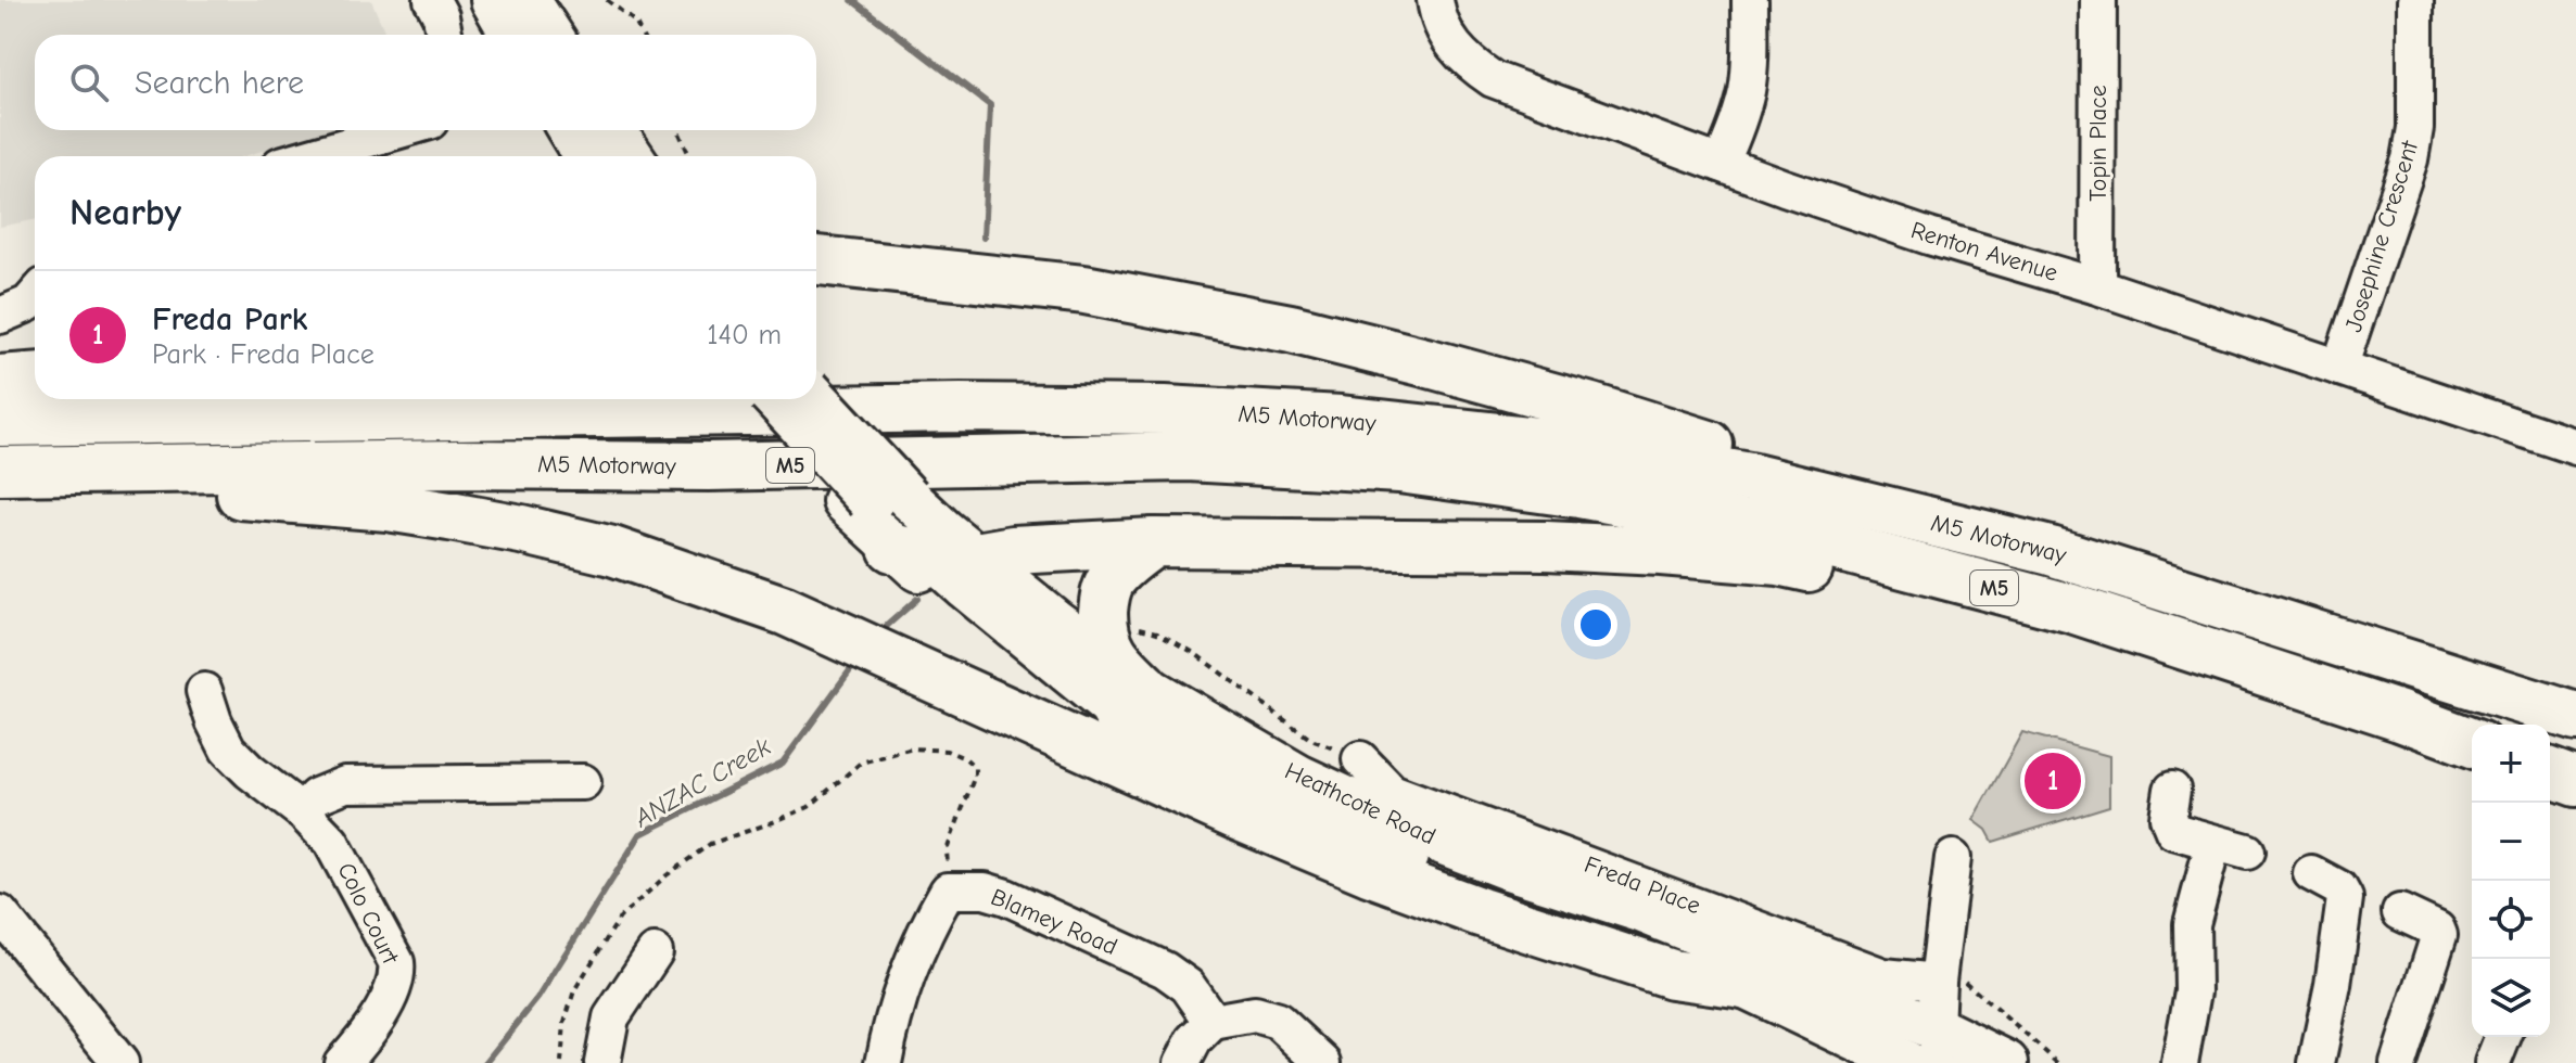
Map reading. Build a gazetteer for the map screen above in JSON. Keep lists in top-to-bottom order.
{
  "streets": {
    "highway": ["M5 Motorway", "M5"],
    "main road": ["Heathcote Road"],
    "street": [
      "Topin Place",
      "Josephine Crescent",
      "Renton Avenue",
      "Freda Place",
      "Colo Court",
      "Blamey Road"
    ]
  },
  "crossings": [
    ["Topin Place", "Renton Avenue"],
    ["Josephine Crescent", "Renton Avenue"]
  ],
  "water": ["ANZAC Creek"],
  "page": {
    "search": "Search here",
    "heading": "Nearby",
    "list": [
      {
        "mark": "1",
        "name": "Freda Park",
        "note": "Park · Freda Place",
        "value": "140 m"
      }
    ],
    "map_buttons": ["+", "−"],
    "pins": "1"
  }
}
